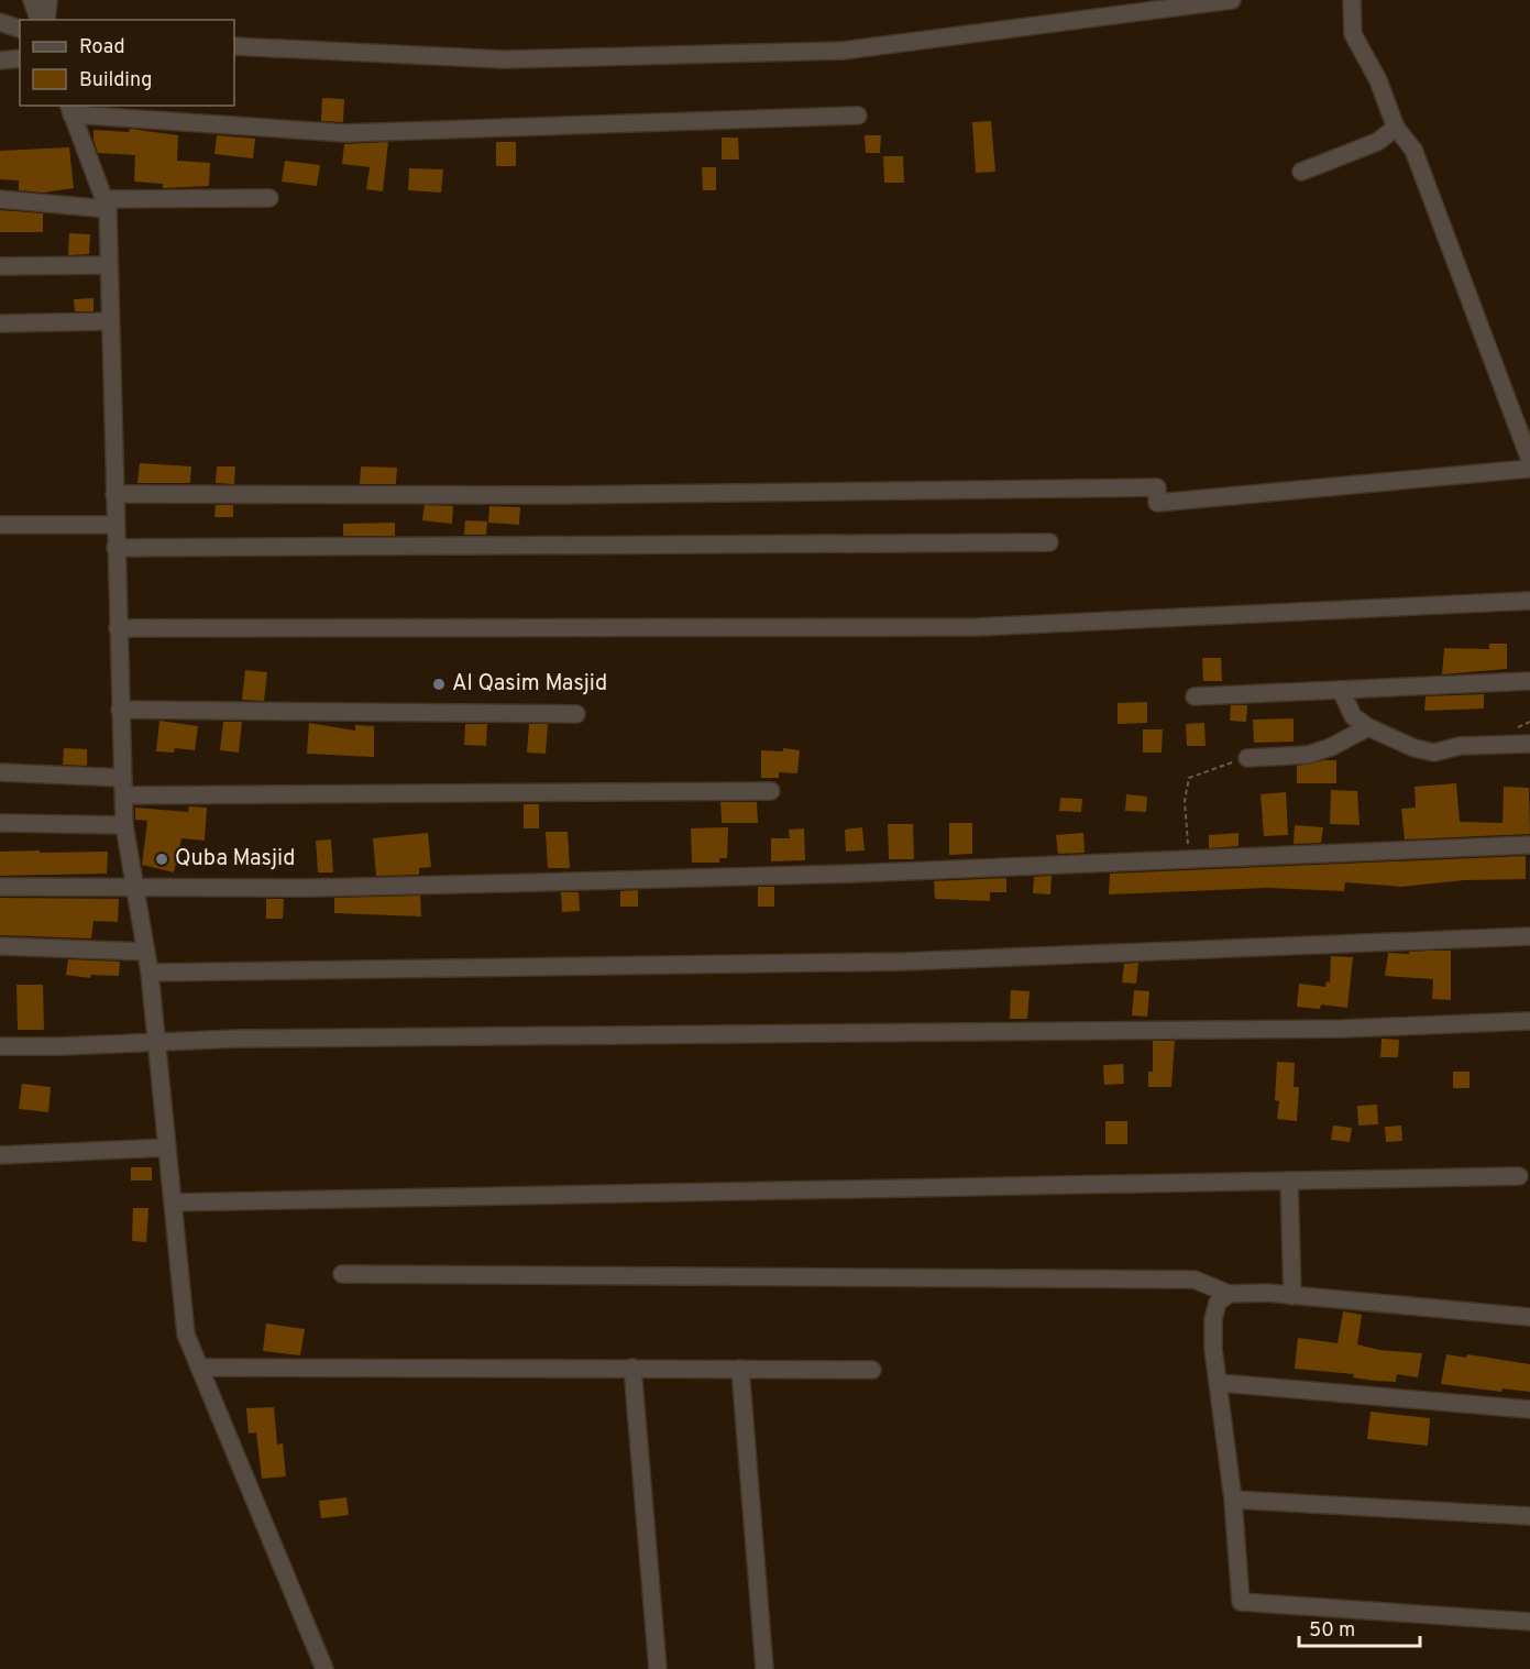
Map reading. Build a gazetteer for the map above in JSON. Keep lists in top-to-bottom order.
{
  "places": ["Al Qasim Masjid", "Quba Masjid"],
  "legend": ["Road", "Building"],
  "scale_bar": "50 m"
}
